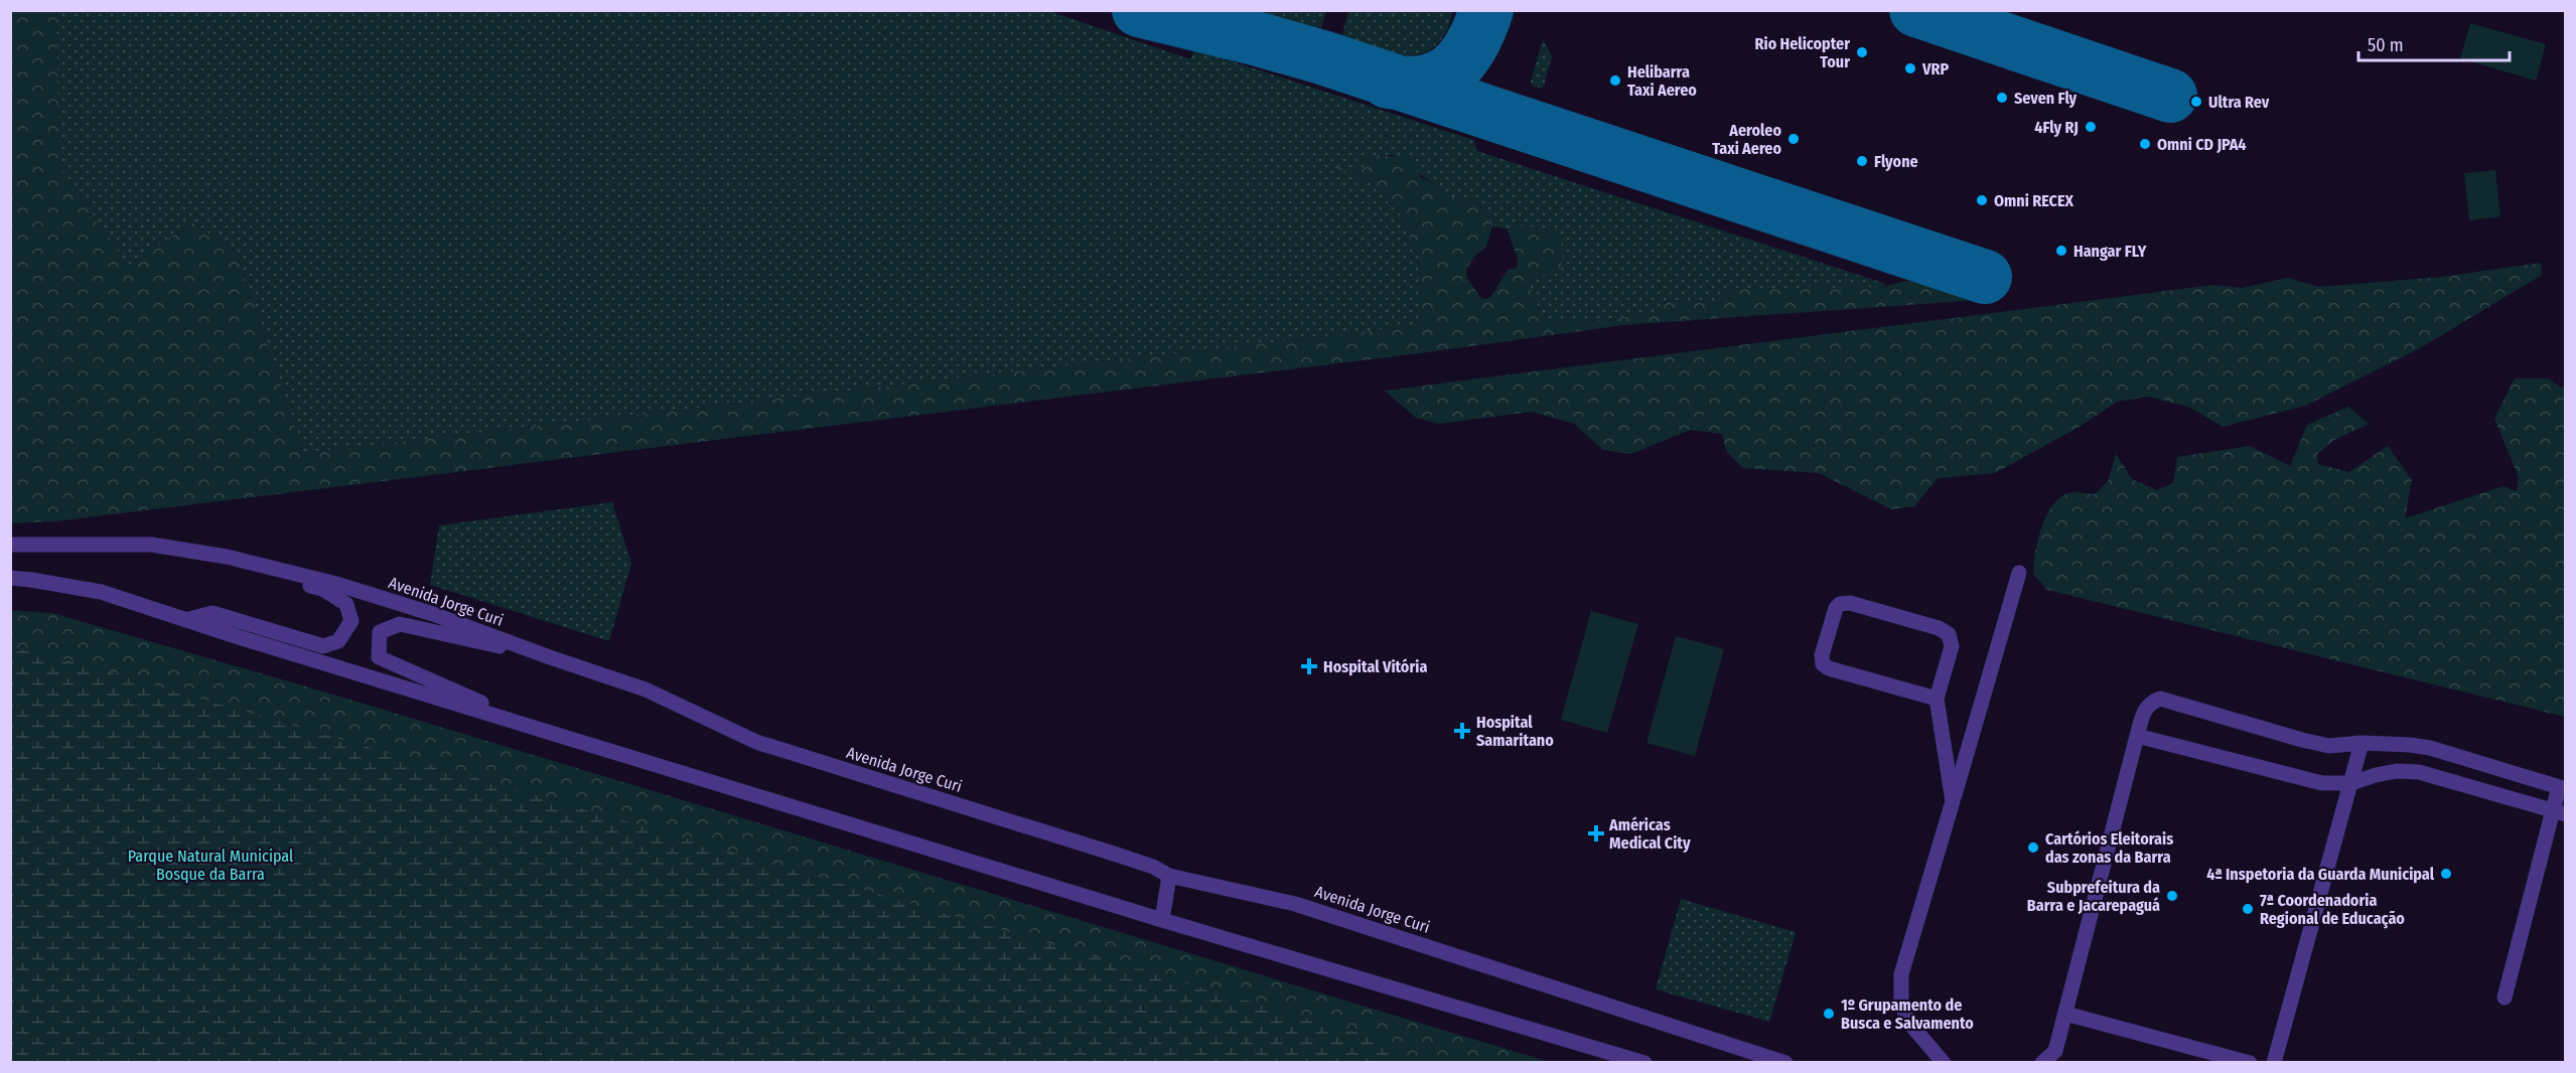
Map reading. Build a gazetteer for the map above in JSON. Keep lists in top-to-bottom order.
{
  "streets": {
    "street": ["Avenida Jorge Curi"]
  },
  "parks": ["Parque Natural Municipal Bosque da Barra"],
  "places": {
    "other": [
      "Rio Helicopter Tour",
      "VRP",
      "Helibarra Taxi Aereo",
      "Seven Fly",
      "Ultra Rev",
      "4Fly RJ",
      "Aeroleo Taxi Aereo",
      "Omni CD JPA4",
      "Flyone",
      "Omni RECEX",
      "Hangar FLY",
      "Cartórios Eleitorais das zonas da Barra",
      "4ª Inspetoria da Guarda Municipal",
      "Subprefeitura da Barra e Jacarepaguá",
      "7ª Coordenadoria Regional de Educação",
      "1º Grupamento de Busca e Salvamento"
    ],
    "health": ["Hospital Vitória", "Hospital Samaritano", "Américas Medical City"]
  },
  "scale_bar": "50 m"
}
